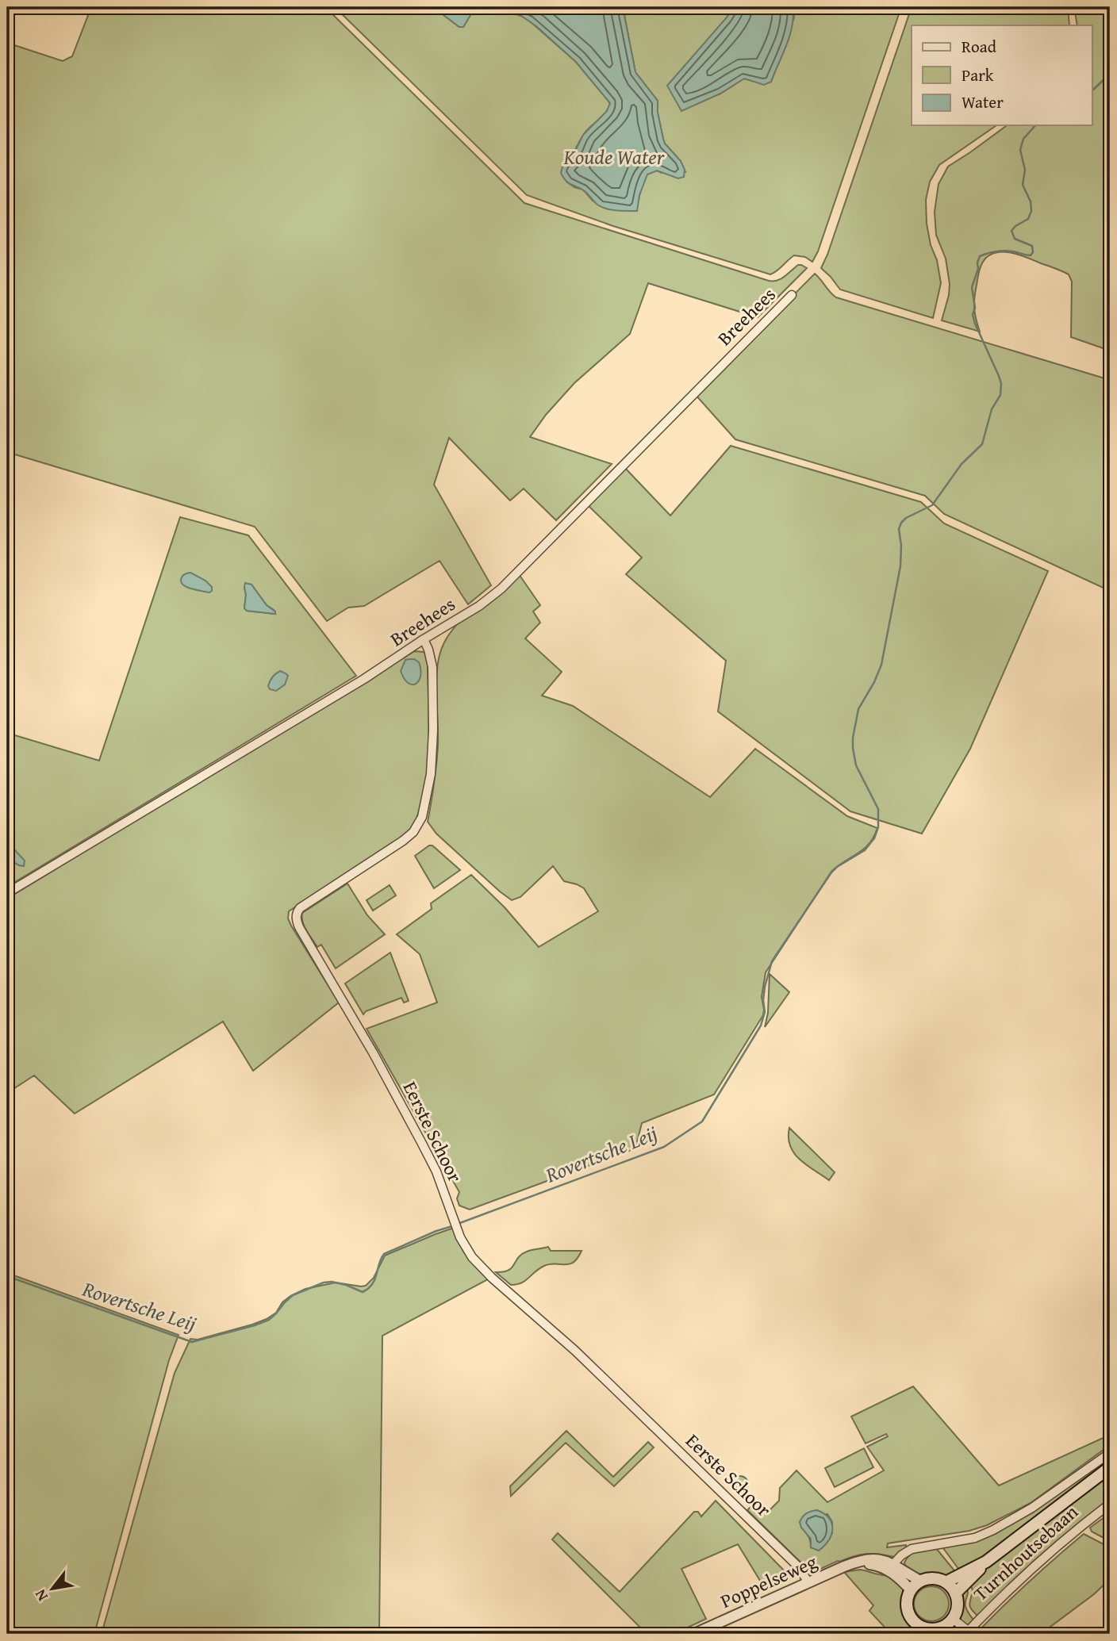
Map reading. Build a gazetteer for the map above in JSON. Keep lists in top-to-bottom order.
{
  "streets": {
    "main road": ["Turnhoutsebaan"],
    "street": ["Breehees", "Eerste Schoor", "Poppelseweg"]
  },
  "crossings": [
    ["Breehees", "Eerste Schoor"],
    ["Eerste Schoor", "Poppelseweg"],
    ["Turnhoutsebaan", "Poppelseweg"]
  ],
  "water": ["Koude Water", "Rovertsche Leij"],
  "legend": ["Road", "Park", "Water"],
  "north": "bottom left"
}
